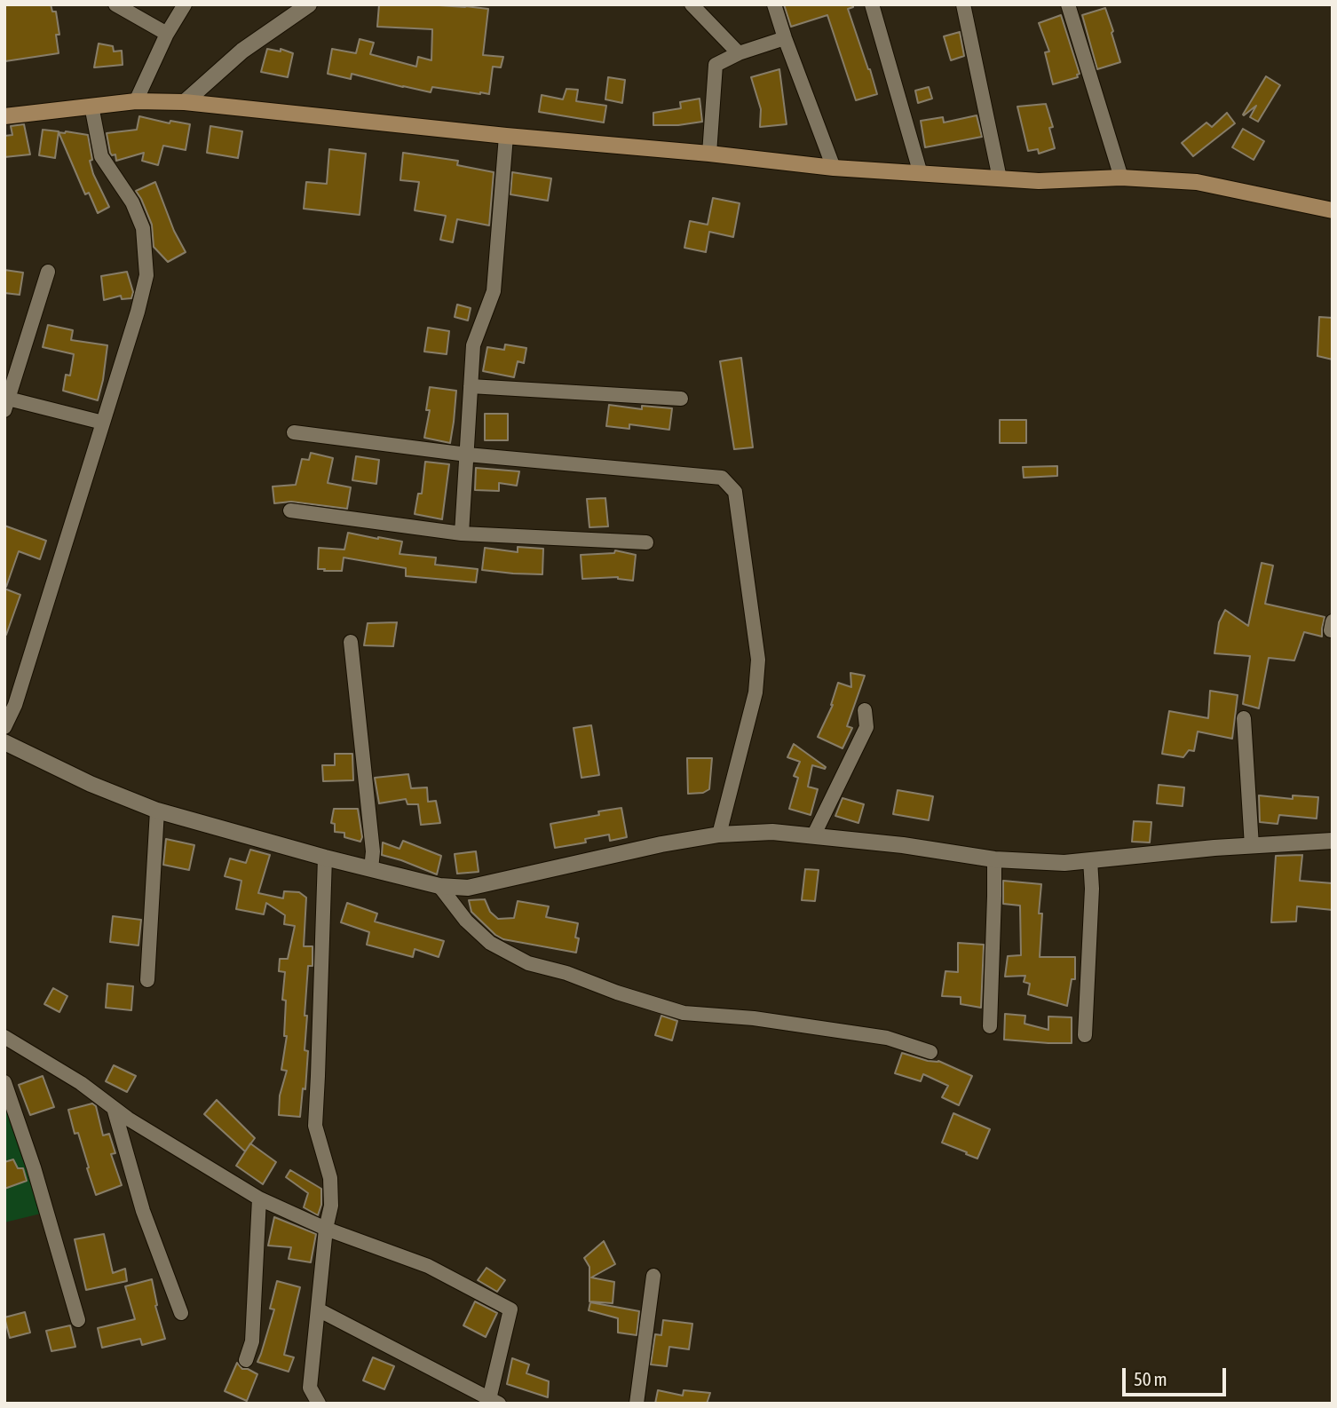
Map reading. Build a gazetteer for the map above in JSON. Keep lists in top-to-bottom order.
{
  "scale_bar": "50 m"
}
